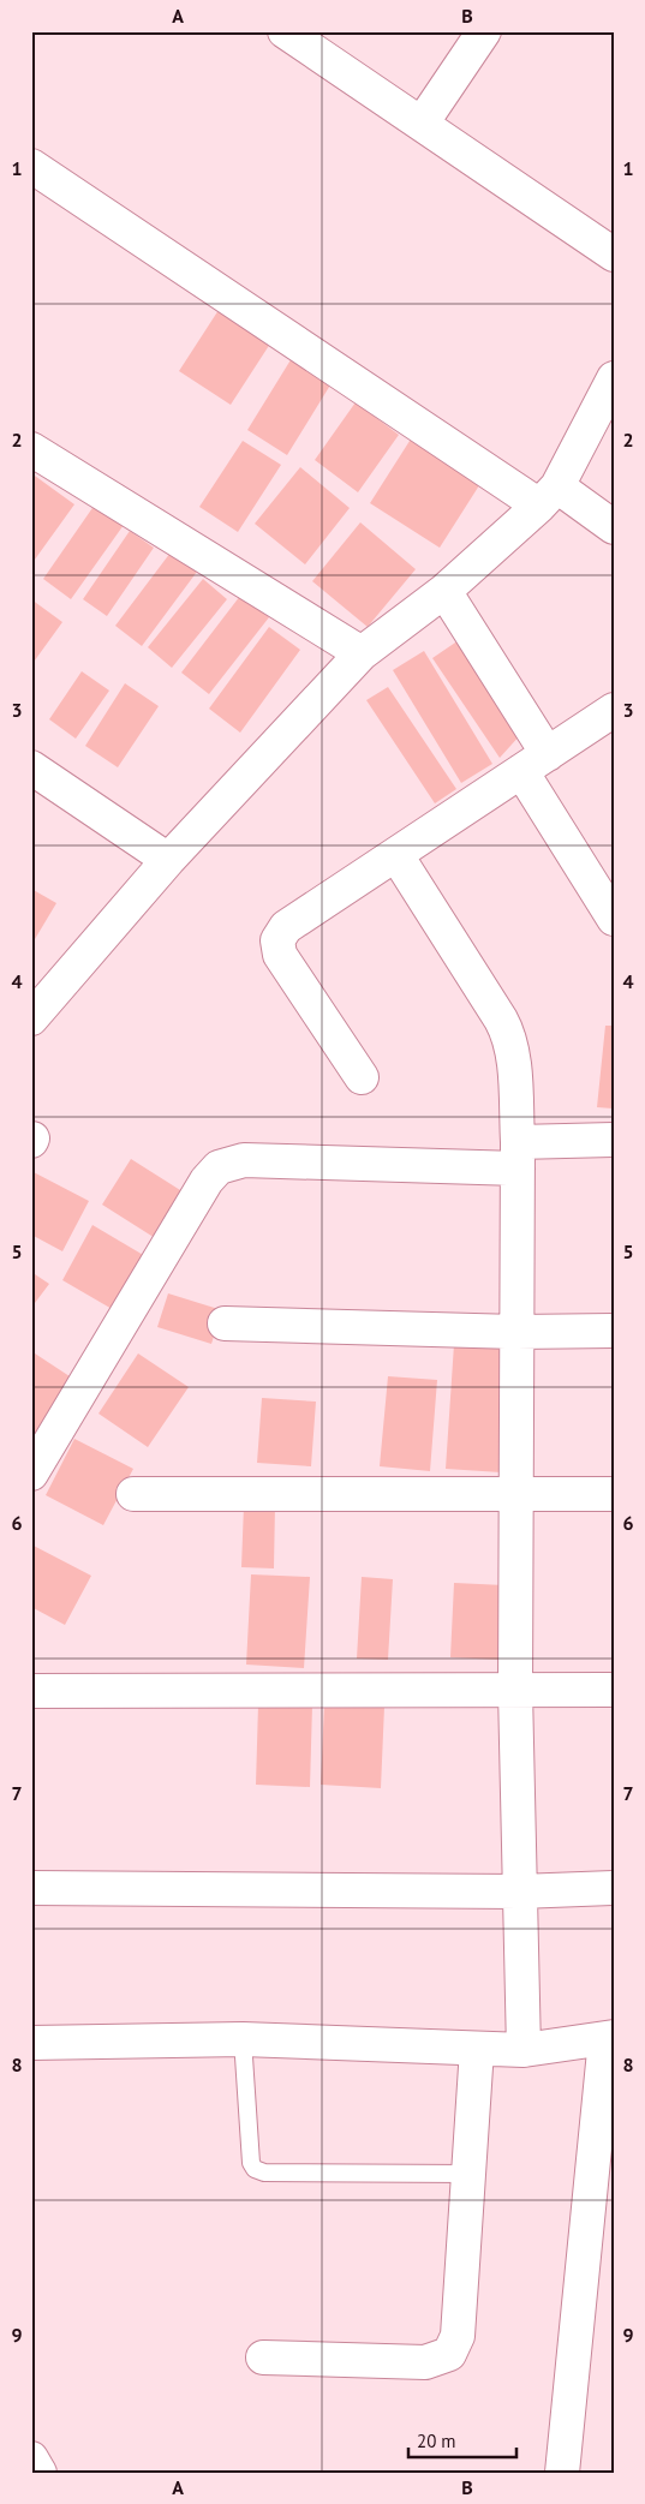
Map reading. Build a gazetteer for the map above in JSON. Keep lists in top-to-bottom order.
{
  "scale_bar": "20 m",
  "grid": {
    "columns": ["A", "B"],
    "rows": [
      "1",
      "2",
      "3",
      "4",
      "5",
      "6",
      "7",
      "8",
      "9"
    ]
  }
}
